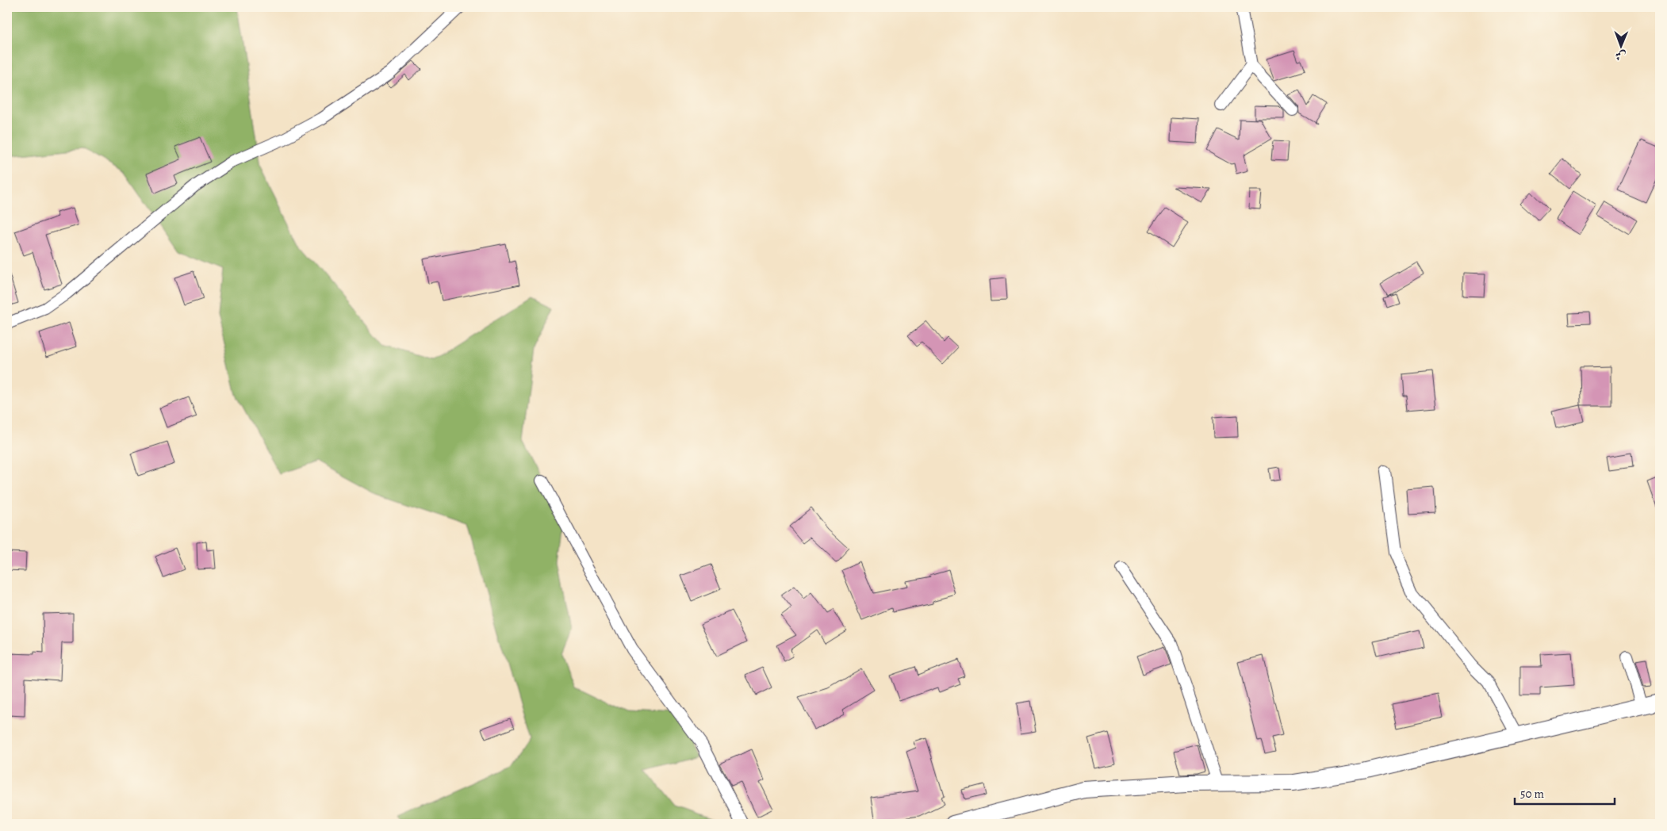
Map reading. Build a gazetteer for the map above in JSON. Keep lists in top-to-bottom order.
{
  "scale_bar": "50 m",
  "north": "bottom"
}
